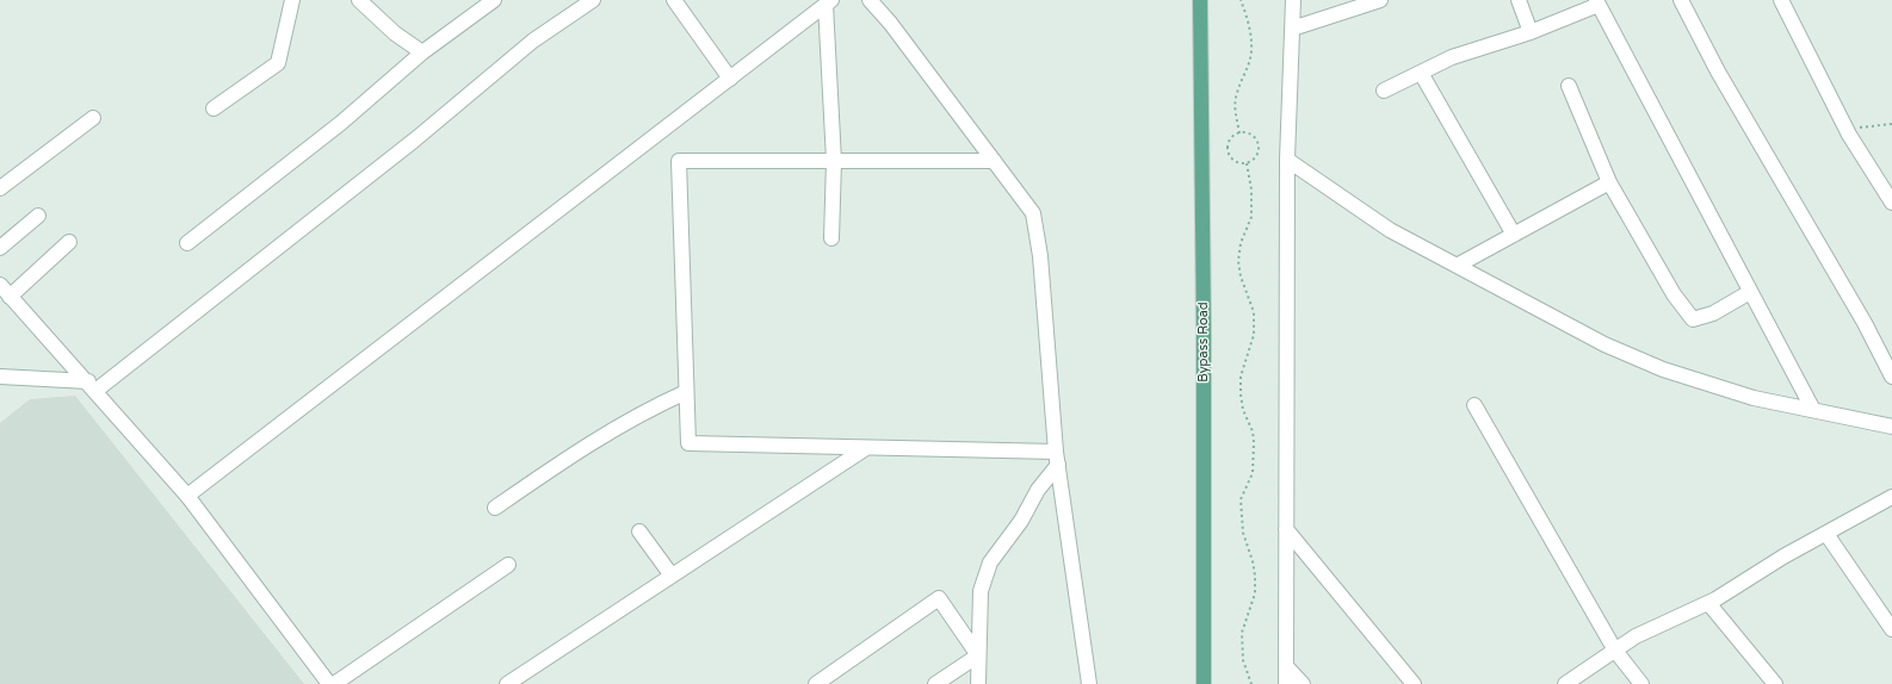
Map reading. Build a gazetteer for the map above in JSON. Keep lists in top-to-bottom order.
{
  "streets": {
    "main road": ["Bypass Road"]
  }
}
